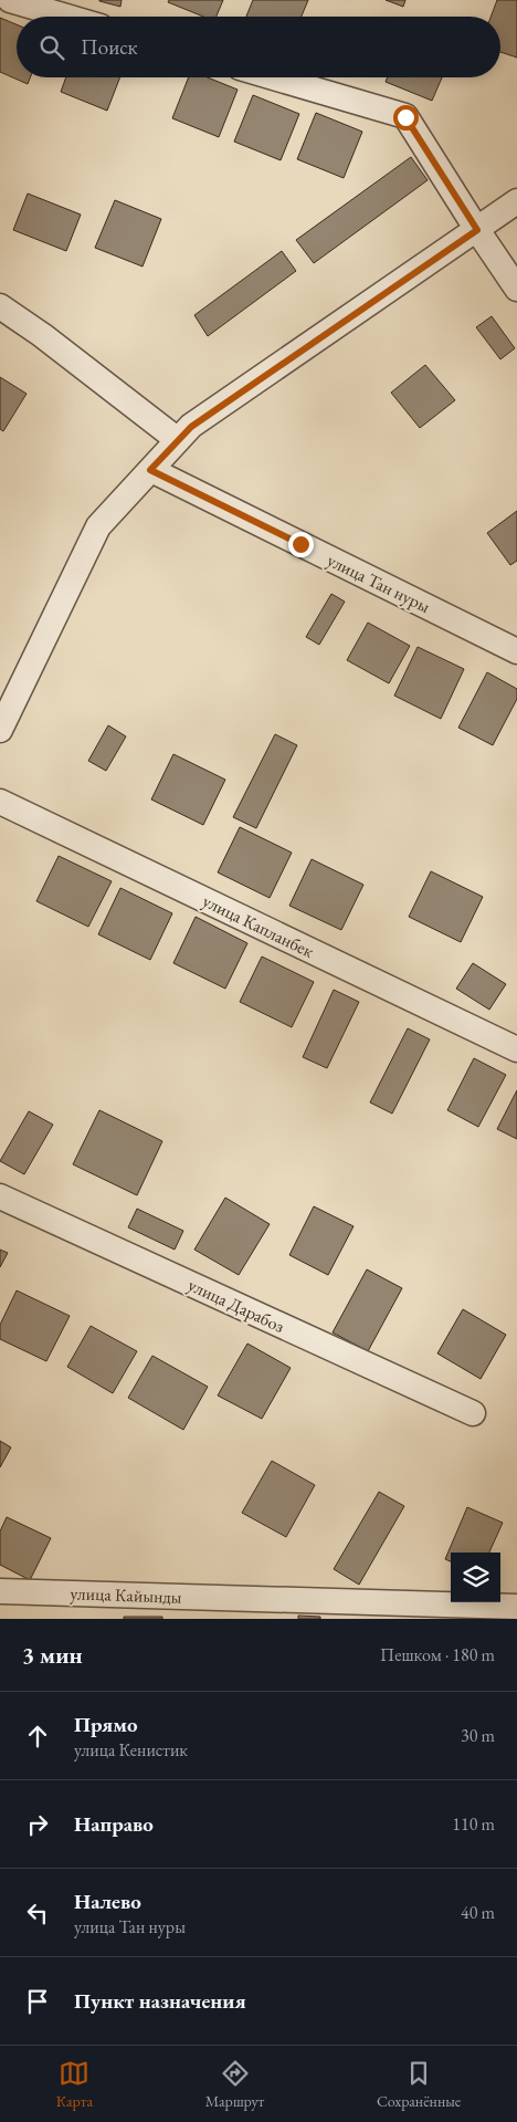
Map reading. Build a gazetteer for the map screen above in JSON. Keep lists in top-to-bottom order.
{
  "streets": {
    "street": [
      "улица Тан нуры",
      "улица Капланбек",
      "улица Дарабоз",
      "улица Кайынды"
    ]
  },
  "page": {
    "search": "Поиск",
    "heading": ["3 мин", "Пешком · 180 m"],
    "list": [
      ["Прямо", "улица Кенистик", "30 m"],
      ["Направо", "110 m"],
      ["Налево", "улица Тан нуры", "40 m"],
      "Пункт назначения"
    ],
    "nav": ["Карта", "Маршрут", "Сохранённые"]
  }
}
